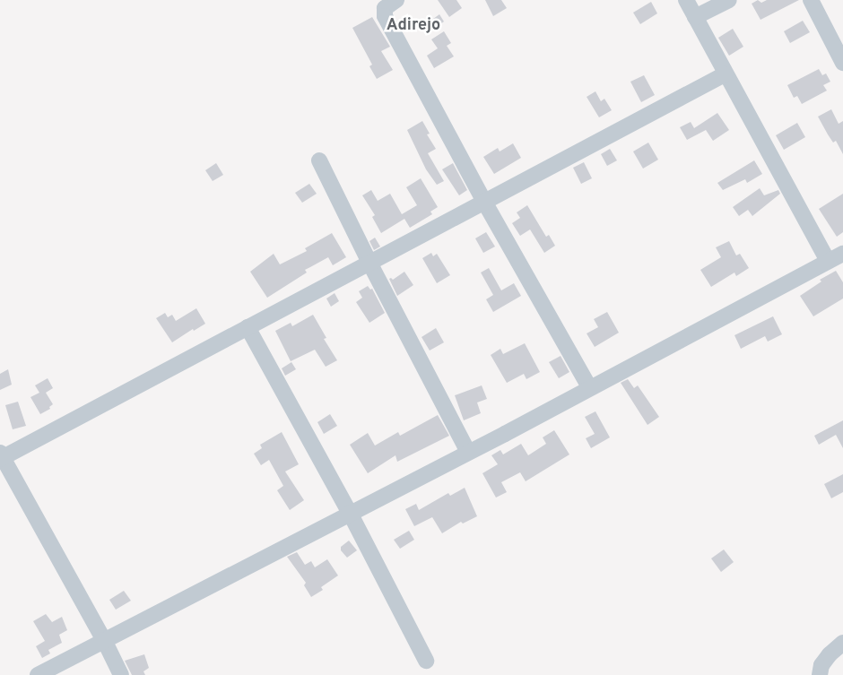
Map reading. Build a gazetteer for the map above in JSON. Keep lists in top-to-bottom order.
{
  "districts": ["Adirejo"]
}
